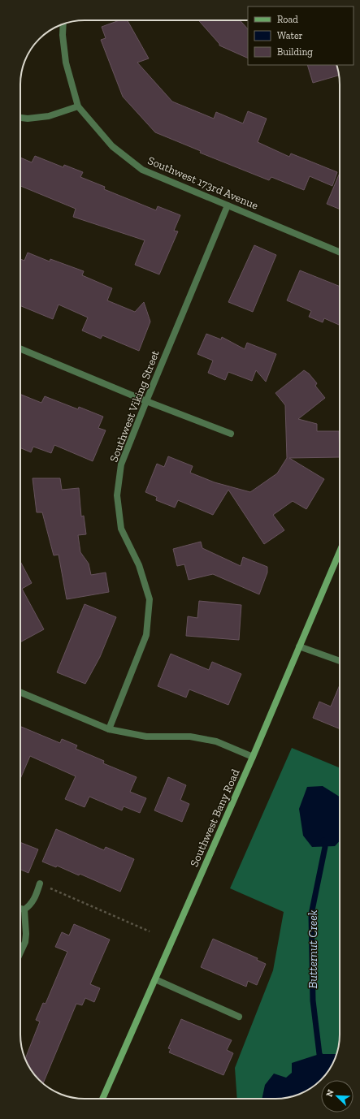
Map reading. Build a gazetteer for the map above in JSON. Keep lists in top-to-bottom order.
{
  "streets": {
    "street": ["Southwest 173rd Avenue", "Southwest Viking Street", "Southwest Bany Road"]
  },
  "crossings": [
    ["Southwest 173rd Avenue", "Southwest Viking Street"]
  ],
  "water": ["Butternut Creek"],
  "legend": ["Road", "Water", "Building"],
  "north": "top left"
}
